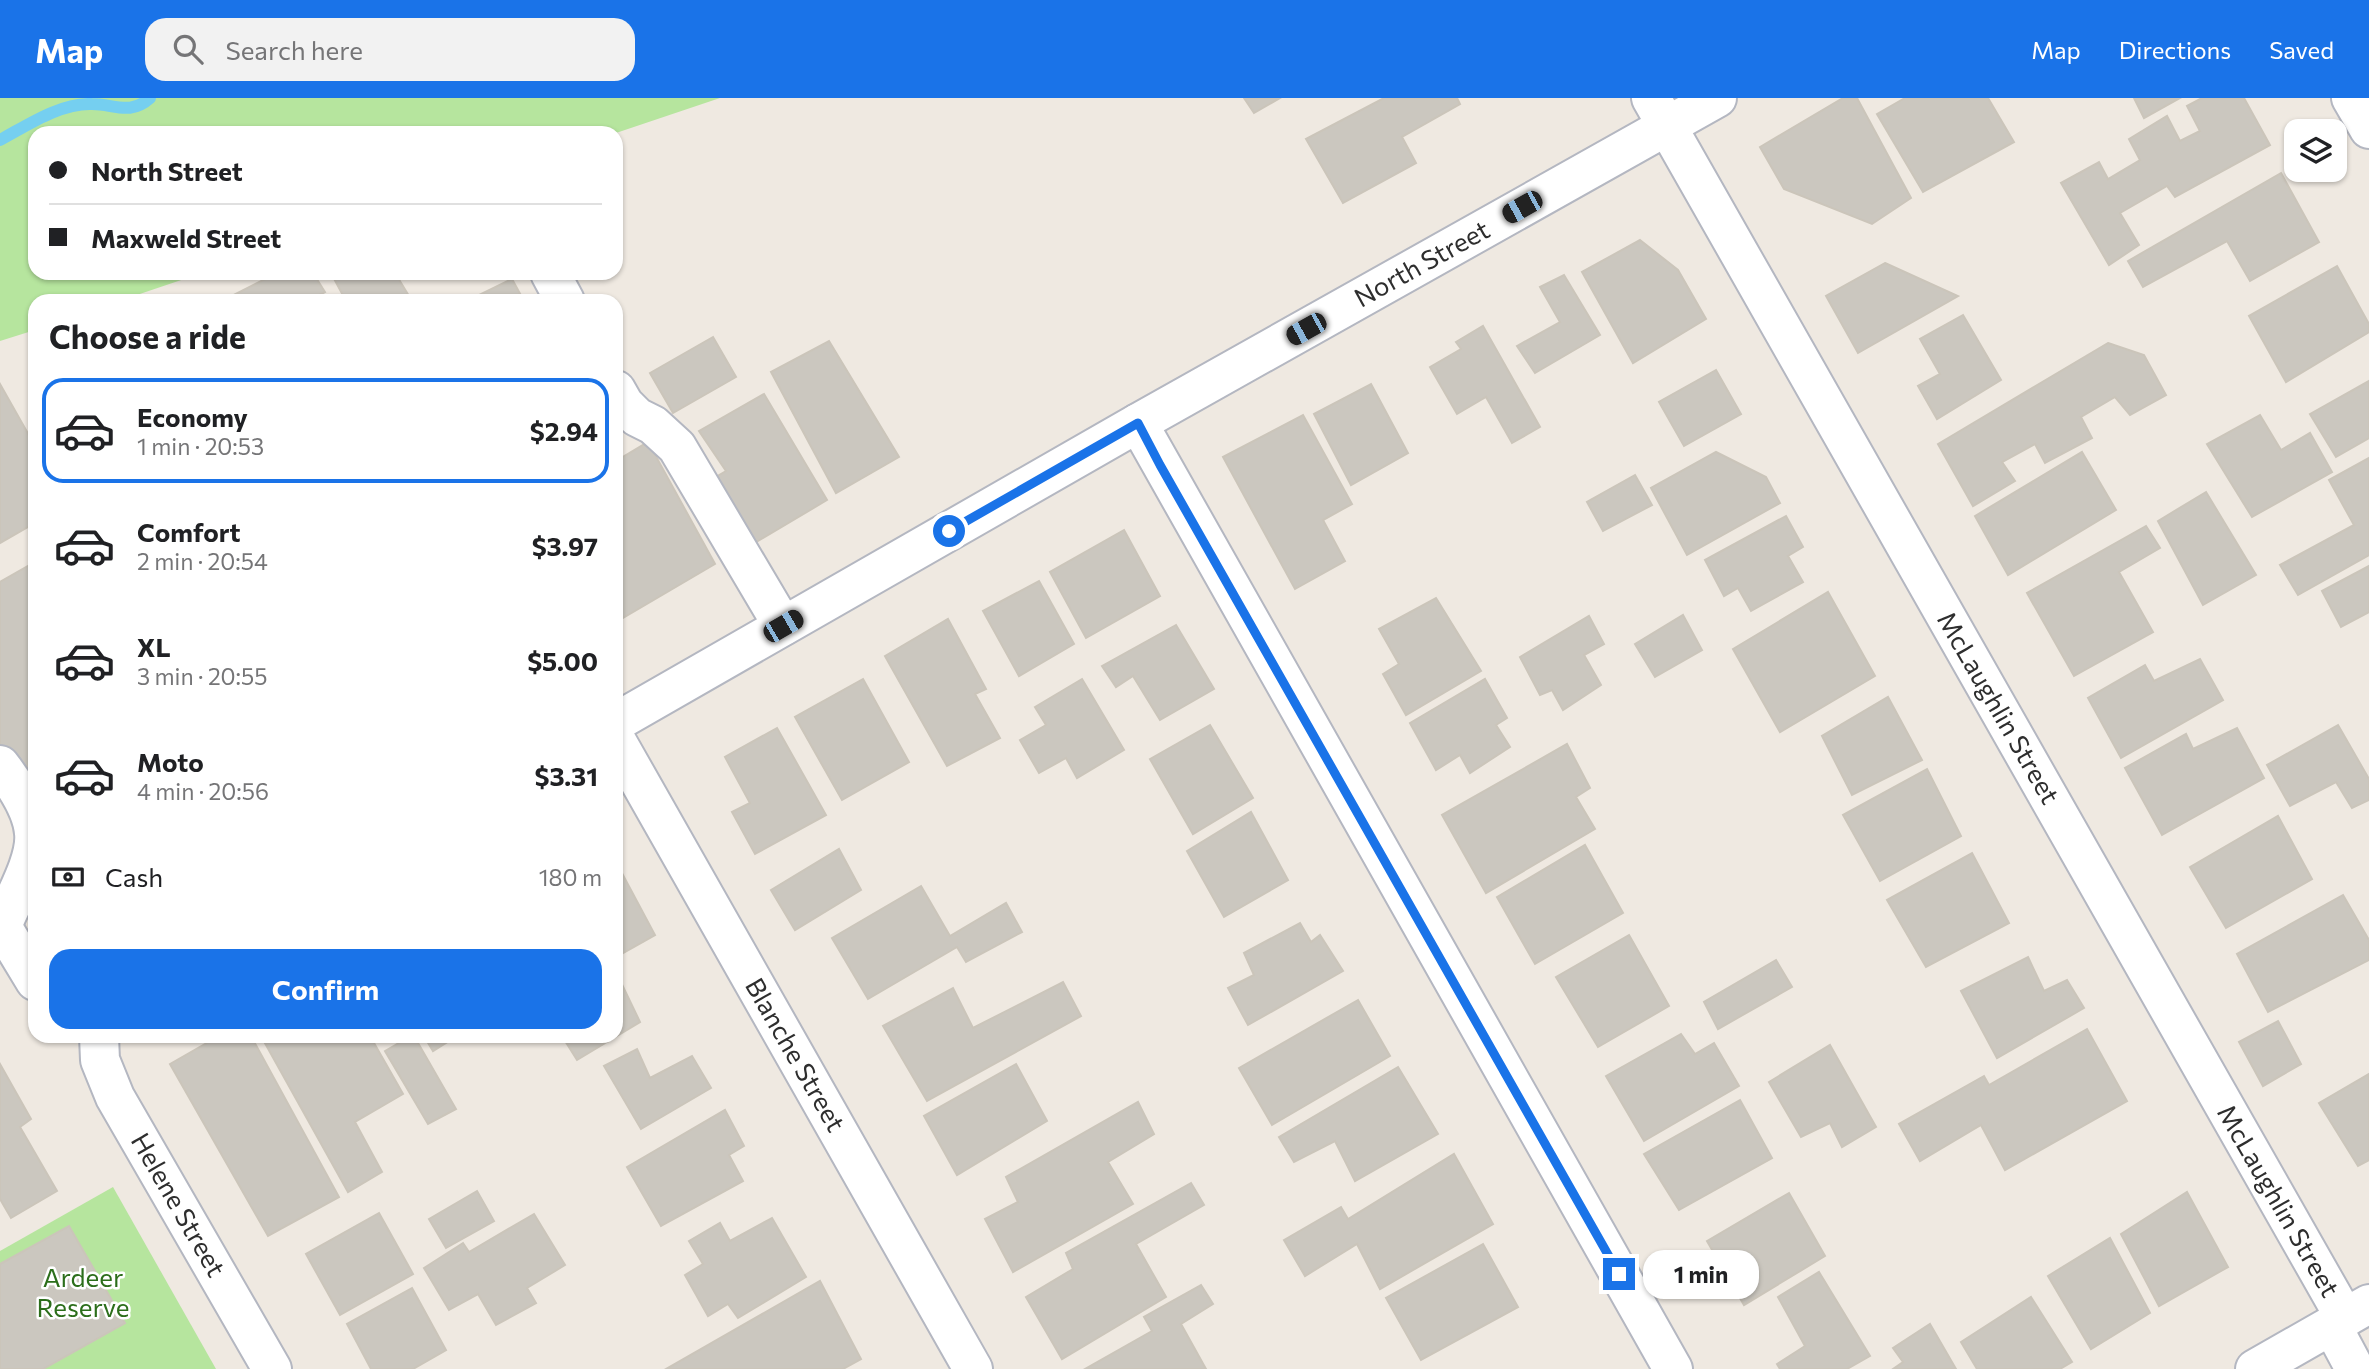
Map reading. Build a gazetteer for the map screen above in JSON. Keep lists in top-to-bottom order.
{
  "streets": {
    "street": [
      "North Street",
      "McLaughlin Street",
      "Blanche Street",
      "Helene Street"
    ]
  },
  "crossings": [
    ["North Street", "McLaughlin Street"]
  ],
  "parks": ["Ardeer Reserve"],
  "page": {
    "header": "Map",
    "search": "Search here",
    "nav": ["Map", "Directions", "Saved"],
    "banner": ["North Street", "Maxweld Street"],
    "heading": "Choose a ride",
    "list": [
      {
        "name": "Economy",
        "note": "1 min · 20:53",
        "value": "$2.94"
      },
      {
        "name": "Comfort",
        "note": "2 min · 20:54",
        "value": "$3.97"
      },
      {
        "name": "XL",
        "note": "3 min · 20:55",
        "value": "$5.00"
      },
      {
        "name": "Moto",
        "note": "4 min · 20:56",
        "value": "$3.31"
      }
    ],
    "pay": ["Cash", "180 m"],
    "buttons": "Confirm",
    "bubble": "1 min"
  }
}
